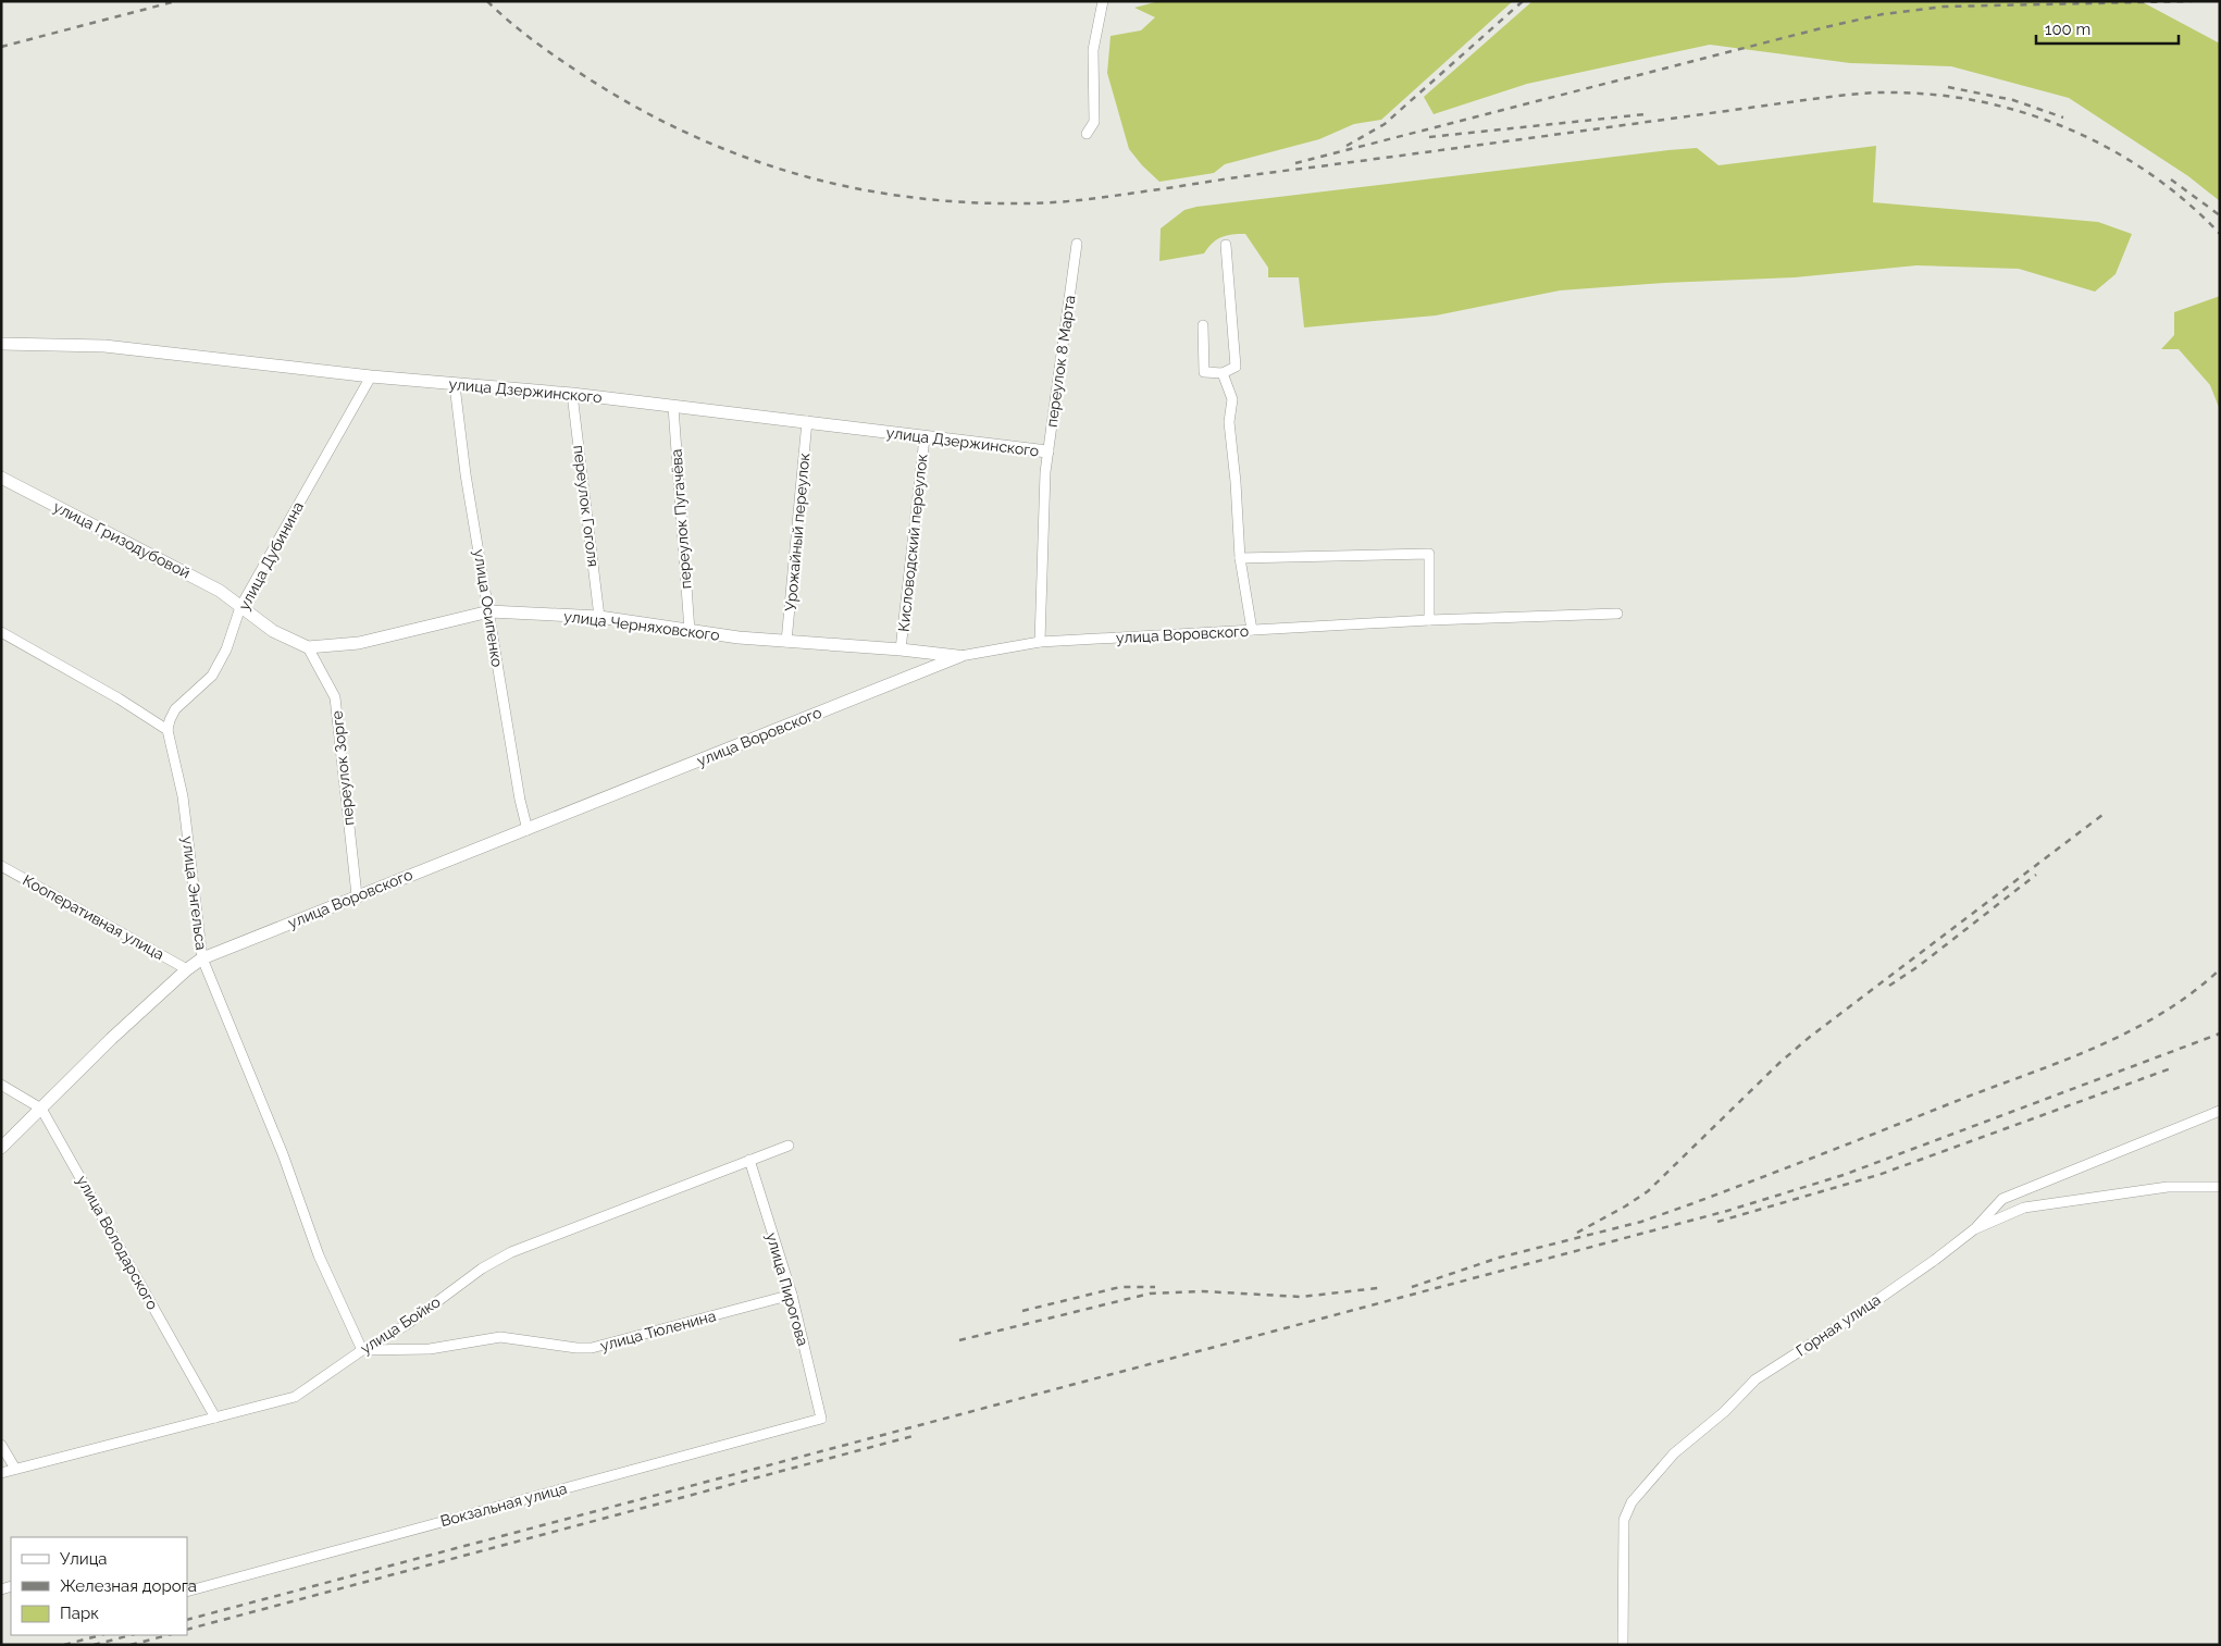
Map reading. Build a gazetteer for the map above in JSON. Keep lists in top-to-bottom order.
{
  "streets": {
    "street": [
      "переулок 8 Марта",
      "улица Дзержинского",
      "переулок Гоголя",
      "переулок Пугачёва",
      "Урожайный переулок",
      "улица Гризодубовой",
      "Кисловодский переулок",
      "улица Дубинина",
      "улица Осипенко",
      "улица Черняховского",
      "улица Воровского",
      "переулок Зорге",
      "улица Энгельса",
      "Кооперативная улица",
      "улица Володарского",
      "улица Пирогова",
      "улица Бойко",
      "Горная улица",
      "улица Тюленина",
      "Вокзальная улица"
    ]
  },
  "crossings": [
    ["переулок 8 Марта", "улица Дзержинского"],
    ["переулок 8 Марта", "улица Воровского"],
    ["улица Дзержинского", "переулок Гоголя"],
    ["улица Дзержинского", "переулок Пугачёва"],
    ["улица Дзержинского", "Урожайный переулок"],
    ["улица Дзержинского", "Кисловодский переулок"],
    ["улица Дзержинского", "улица Дубинина"],
    ["улица Дзержинского", "улица Осипенко"],
    ["переулок Гоголя", "улица Черняховского"],
    ["переулок Пугачёва", "улица Черняховского"],
    ["Урожайный переулок", "улица Черняховского"],
    ["улица Гризодубовой", "улица Дубинина"],
    ["улица Гризодубовой", "улица Черняховского"],
    ["Кисловодский переулок", "улица Черняховского"],
    ["улица Дубинина", "улица Черняховского"],
    ["улица Дубинина", "улица Энгельса"],
    ["улица Осипенко", "улица Черняховского"],
    ["улица Осипенко", "улица Воровского"],
    ["улица Черняховского", "улица Воровского"],
    ["улица Черняховского", "переулок Зорге"],
    ["улица Воровского", "переулок Зорге"],
    ["улица Воровского", "улица Энгельса"],
    ["улица Воровского", "Кооперативная улица"],
    ["улица Воровского", "улица Володарского"],
    ["улица Энгельса", "улица Бойко"],
    ["улица Энгельса", "улица Тюленина"],
    ["улица Володарского", "улица Бойко"],
    ["улица Пирогова", "улица Бойко"],
    ["улица Пирогова", "улица Тюленина"],
    ["улица Пирогова", "Вокзальная улица"],
    ["улица Бойко", "улица Тюленина"]
  ],
  "legend": ["Улица", "Железная дорога", "Парк"],
  "scale_bar": "100 m"
}
